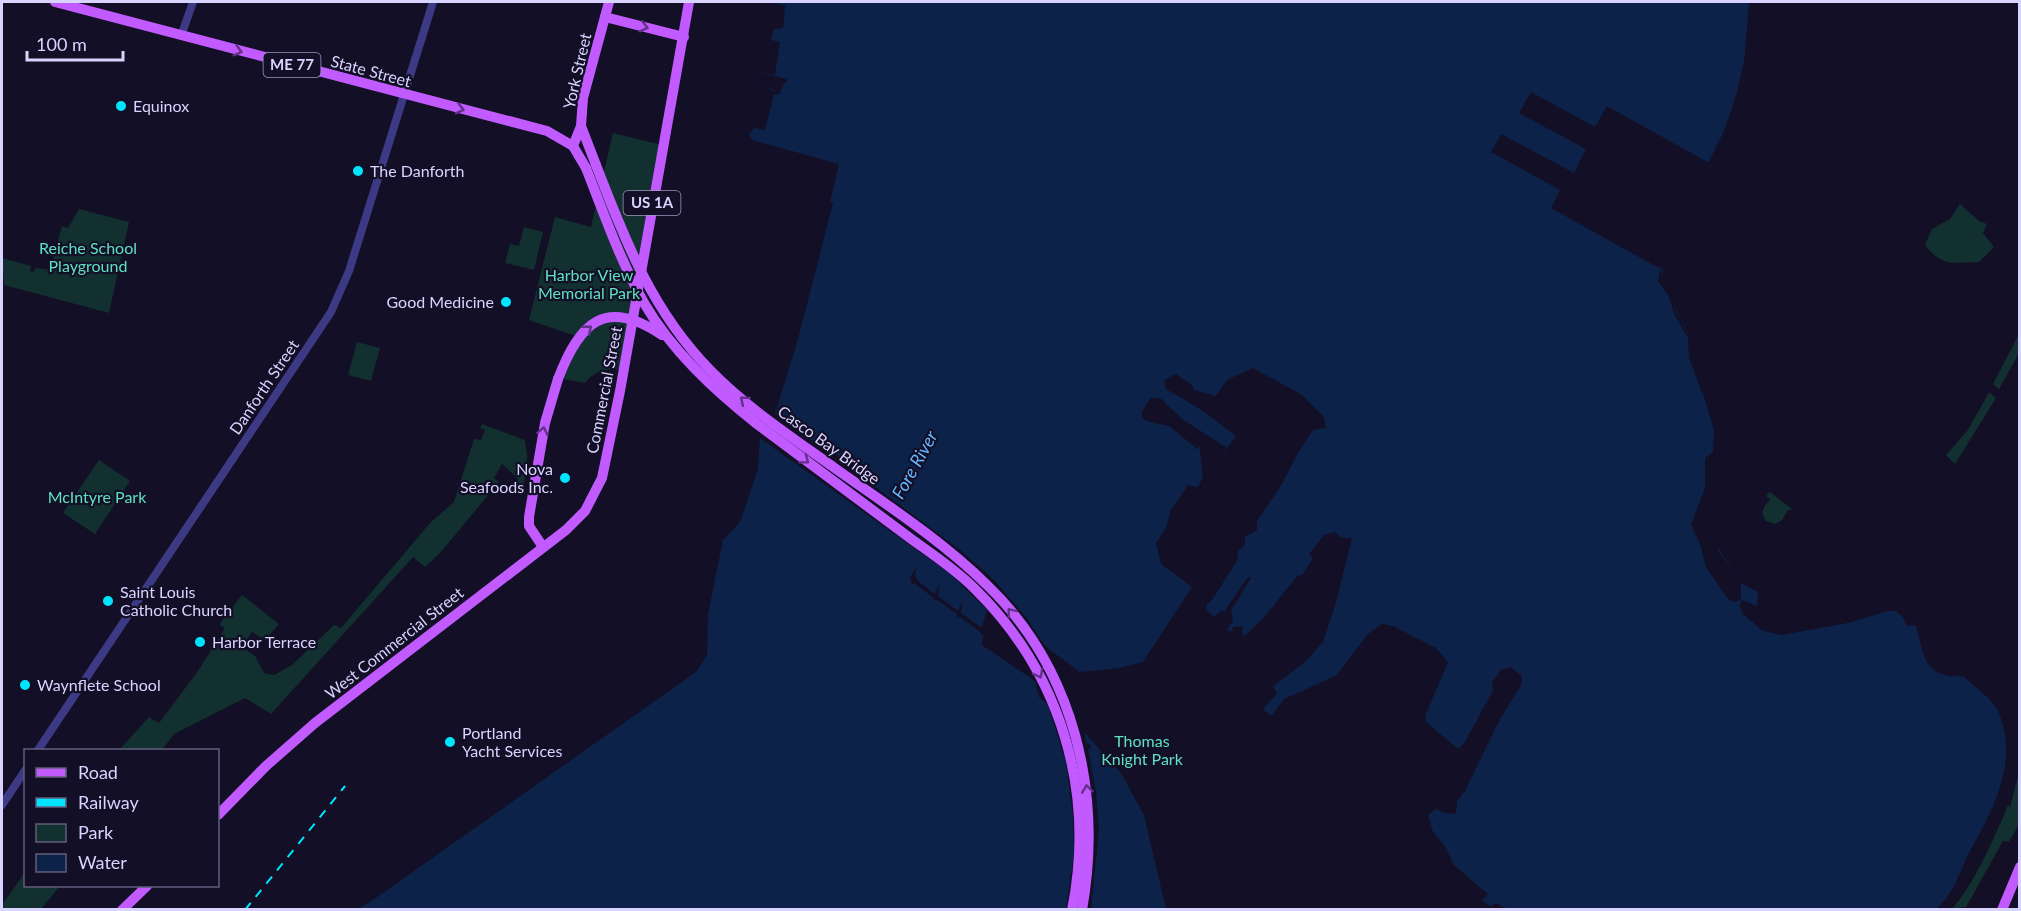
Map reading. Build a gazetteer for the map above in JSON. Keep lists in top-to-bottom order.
{
  "streets": {
    "main road": [
      "ME 77",
      "State Street",
      "York Street",
      "US 1A",
      "Commercial Street",
      "Casco Bay Bridge",
      "West Commercial Street"
    ],
    "street": ["Danforth Street"]
  },
  "crossings": [
    ["State Street", "York Street"],
    ["State Street", "Danforth Street"],
    ["State Street", "Casco Bay Bridge"],
    ["York Street", "Casco Bay Bridge"],
    ["Commercial Street", "West Commercial Street"]
  ],
  "one_way": ["State Street"],
  "water": ["Fore River"],
  "parks": [
    "Reiche School Playground",
    "Harbor View Memorial Park",
    "McIntyre Park",
    "Thomas Knight Park"
  ],
  "places": [
    "Equinox",
    "The Danforth",
    "Good Medicine",
    "Nova Seafoods Inc.",
    "Saint Louis Catholic Church",
    "Harbor Terrace",
    "Waynflete School",
    "Portland Yacht Services"
  ],
  "legend": [
    "Road",
    "Railway",
    "Park",
    "Water"
  ],
  "scale_bar": "100 m"
}
